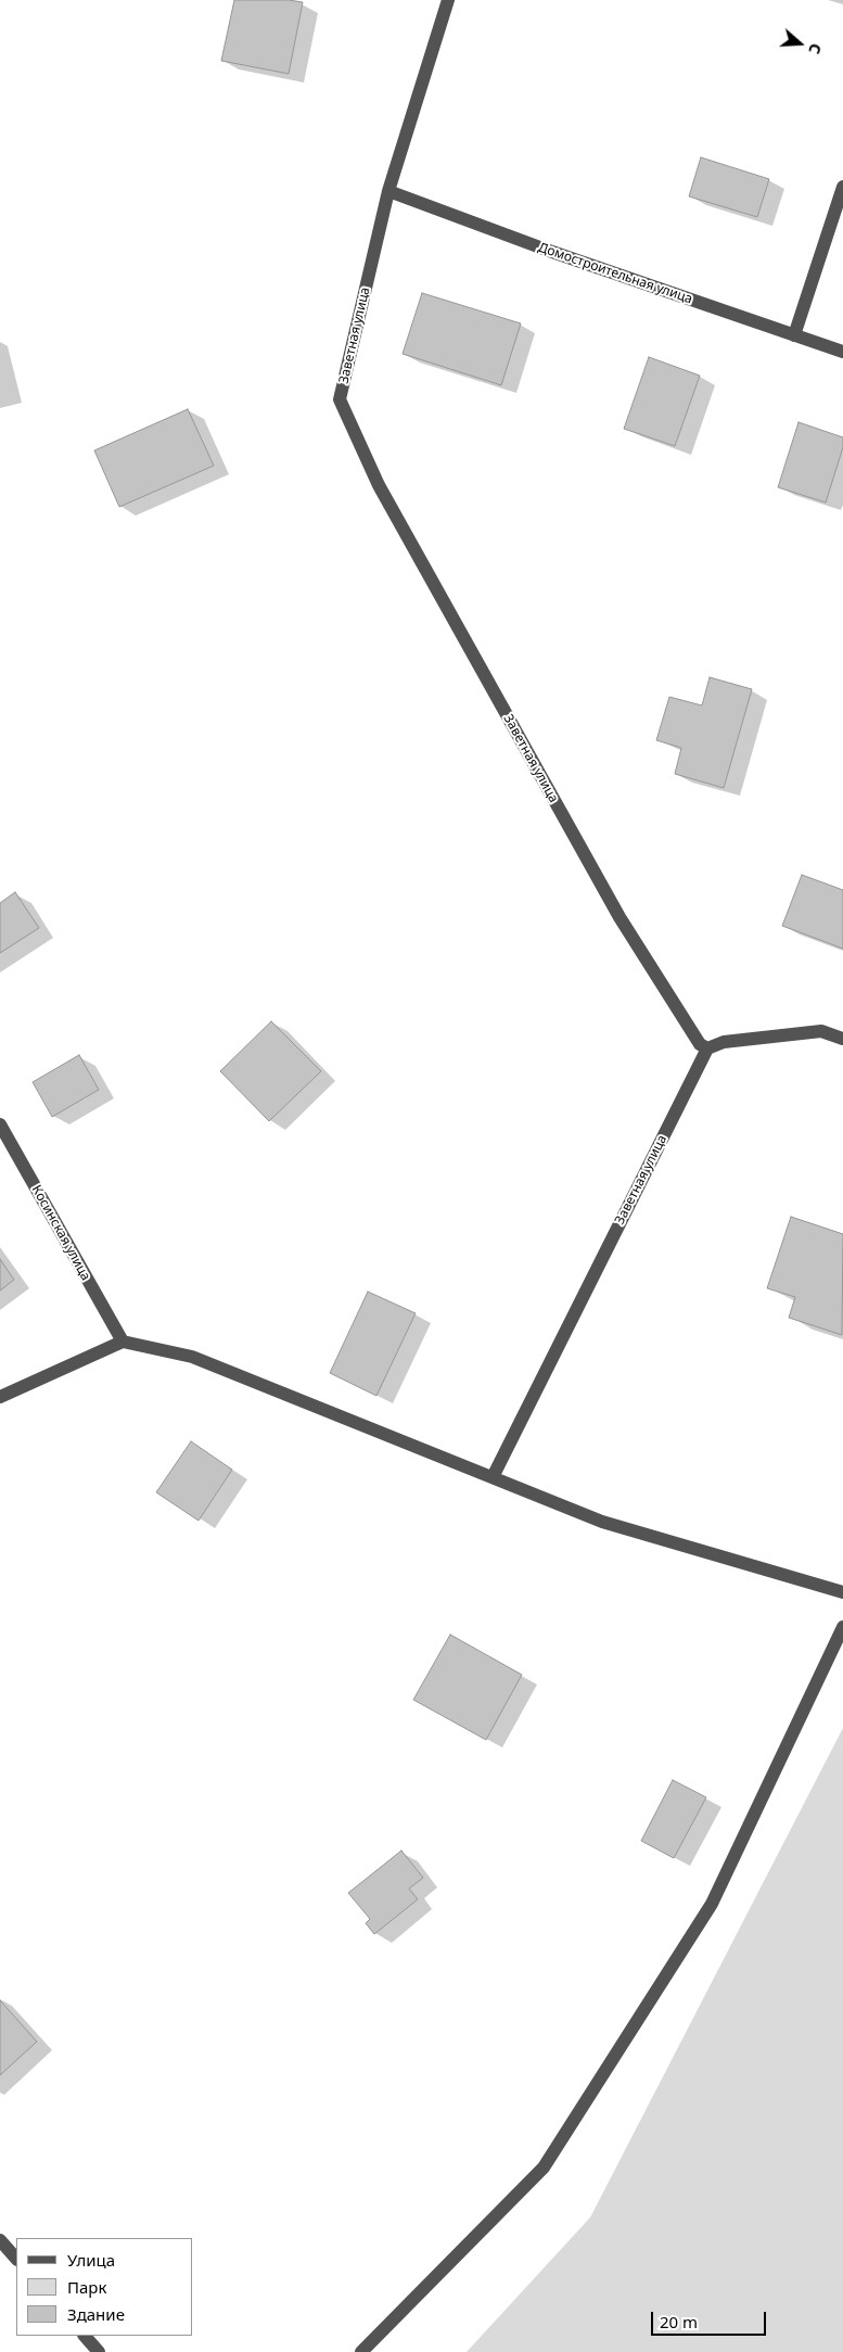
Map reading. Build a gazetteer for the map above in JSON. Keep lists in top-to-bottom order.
{
  "streets": {
    "street": ["Домостроительная улица", "Заветная улица", "Косинская улица"]
  },
  "crossings": [
    ["Домостроительная улица", "Заветная улица"]
  ],
  "legend": ["Улица", "Парк", "Здание"],
  "scale_bar": "20 m",
  "north": "right"
}
